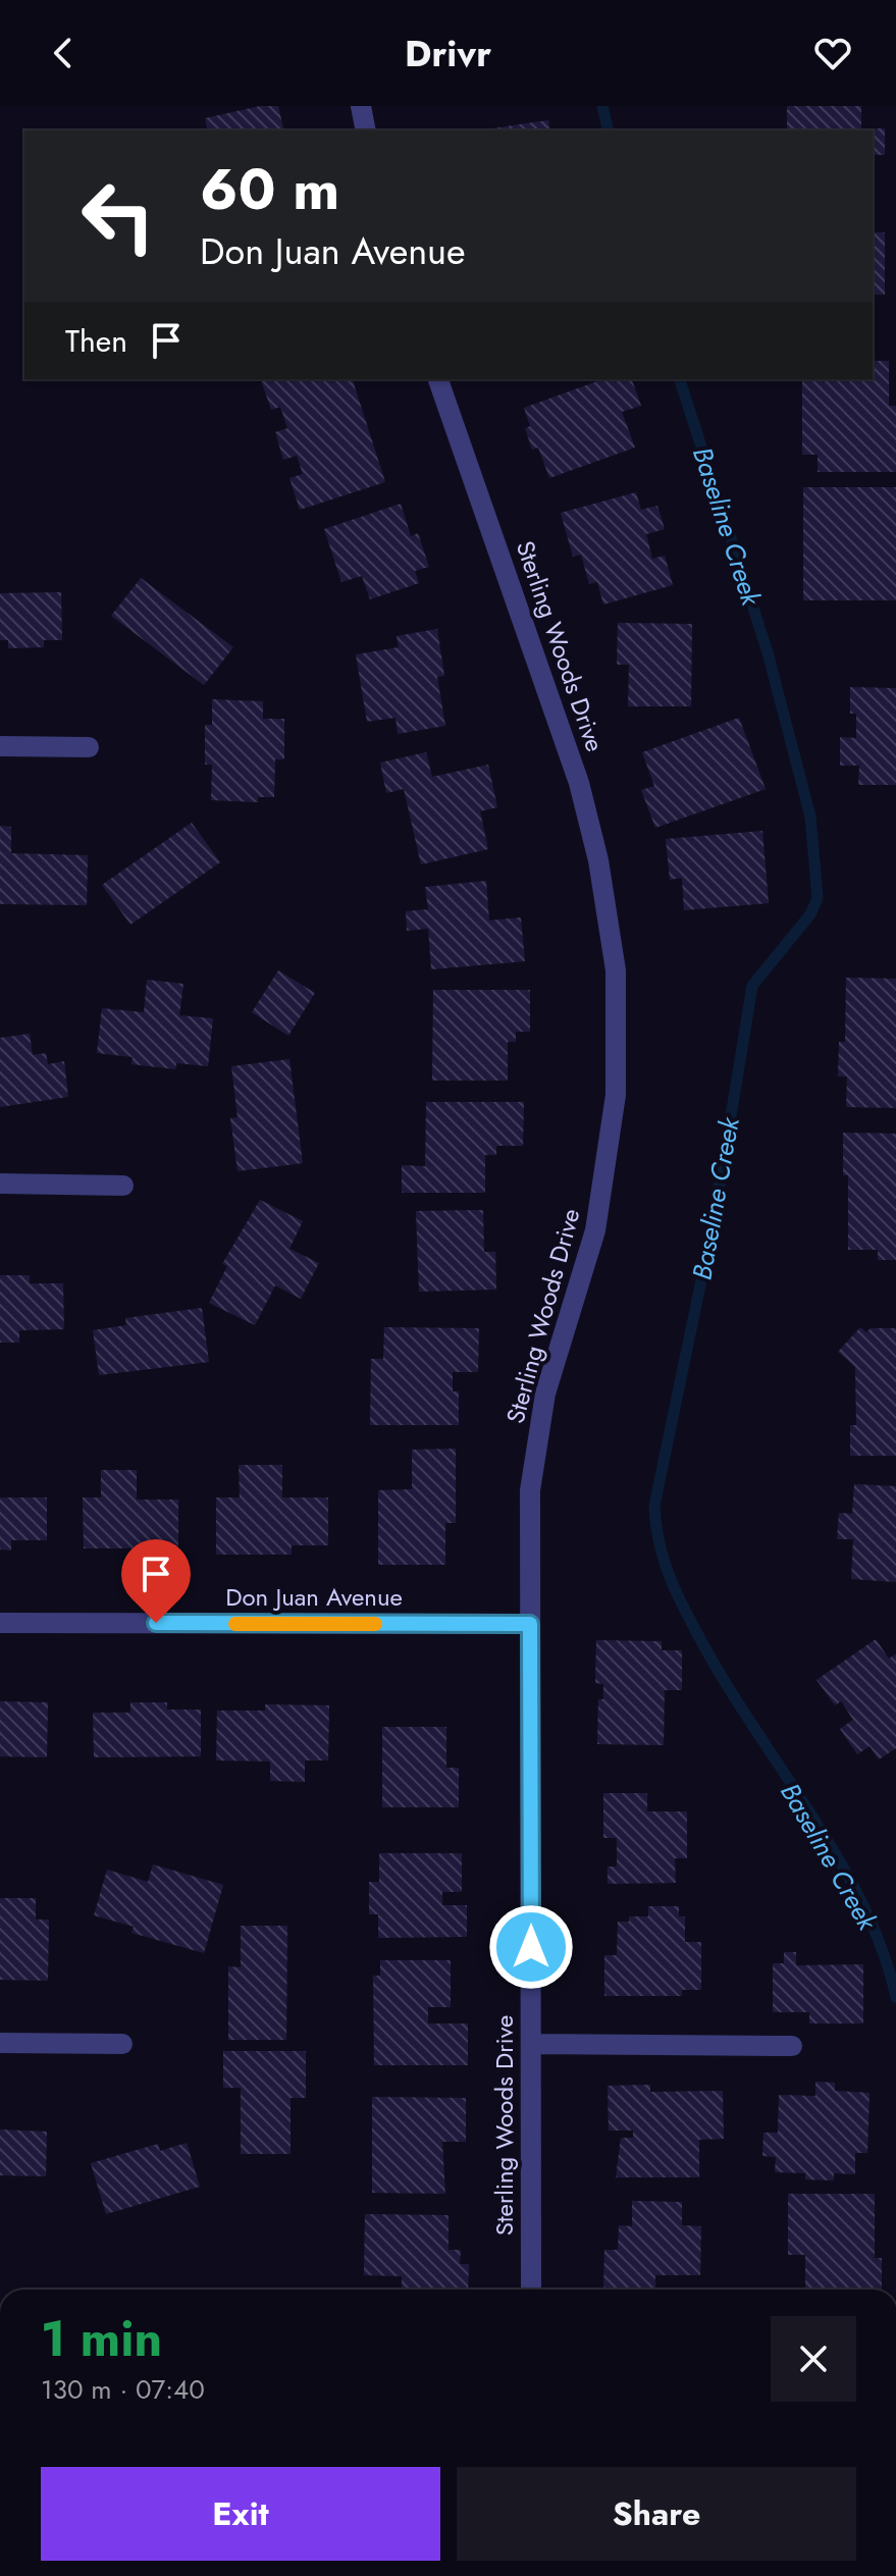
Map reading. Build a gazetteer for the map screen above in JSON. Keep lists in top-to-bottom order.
{
  "streets": {
    "street": ["Sterling Woods Drive", "Don Juan Avenue"]
  },
  "crossings": [
    ["Sterling Woods Drive", "Don Juan Avenue"]
  ],
  "water": ["Baseline Creek"],
  "page": {
    "header": "Drivr",
    "turn": ["60 m", "Don Juan Avenue"],
    "then": "Then",
    "heading": ["1 min", "130 m · 07:40"],
    "buttons": ["Exit", "Share"]
  }
}
